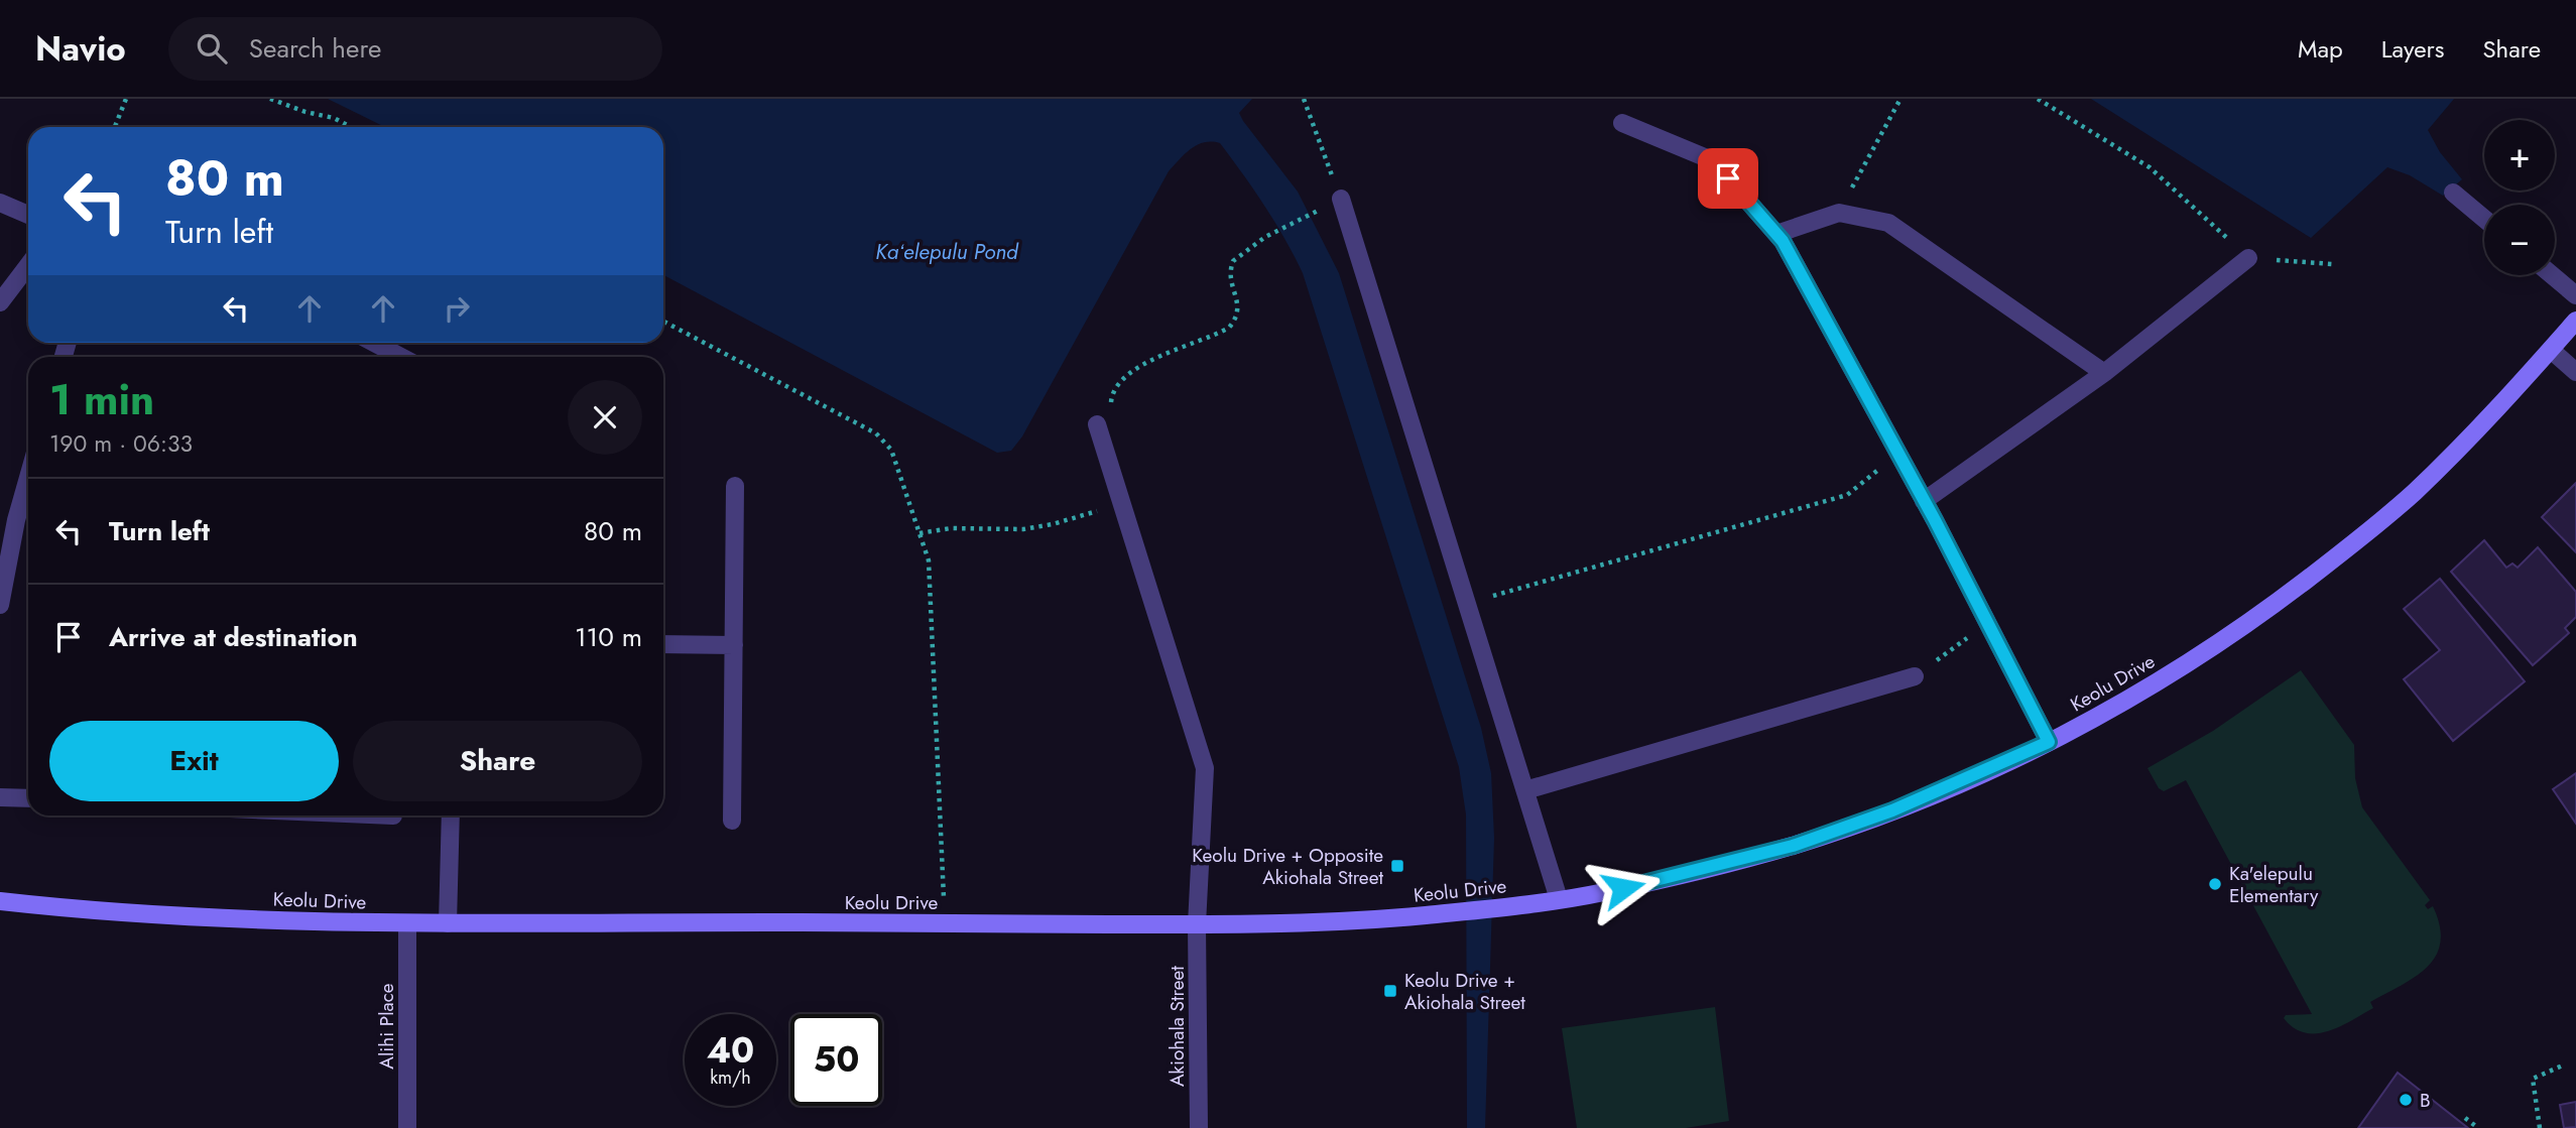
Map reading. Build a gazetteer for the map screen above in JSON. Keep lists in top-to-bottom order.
{
  "streets": {
    "main road": ["Keolu Drive"],
    "street": ["Alihi Place", "Akiohala Street"]
  },
  "crossings": [
    ["Keolu Drive", "Alihi Place"],
    ["Keolu Drive", "Akiohala Street"]
  ],
  "water": ["Kaʻelepulu Pond"],
  "places": {
    "transit": ["Keolu Drive + Opposite Akiohala Street", "Keolu Drive + Akiohala Street"],
    "other": ["Ka'elepulu Elementary", "B"]
  },
  "page": {
    "header": "Navio",
    "search": "Search here",
    "nav": ["Map", "Layers", "Share"],
    "map_buttons": ["+", "−"],
    "turn": ["80 m", "Turn left"],
    "heading": ["1 min", "190 m · 06:33"],
    "list": [
      {
        "name": "Turn left",
        "value": "80 m"
      },
      {
        "name": "Arrive at destination",
        "value": "110 m"
      }
    ],
    "buttons": ["Exit", "Share"],
    "speed": "40 km/h",
    "limit": "50"
  }
}
